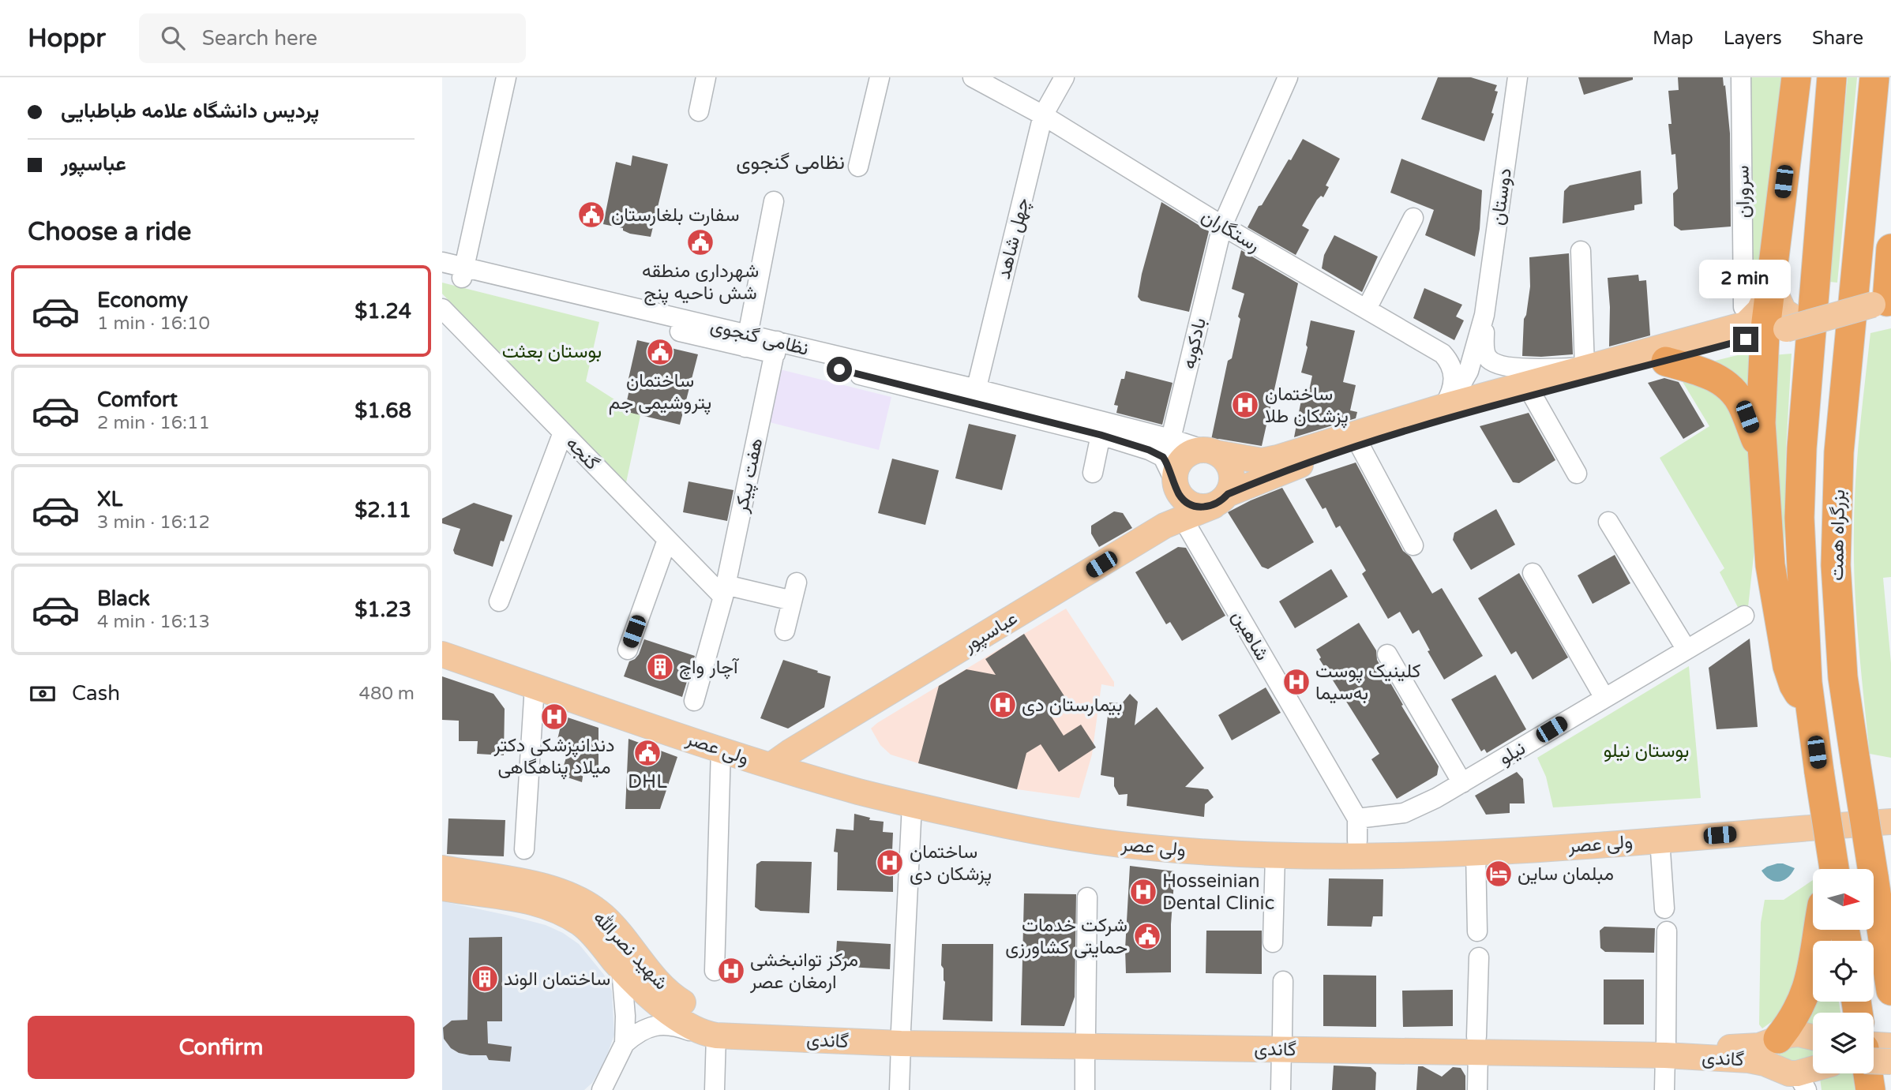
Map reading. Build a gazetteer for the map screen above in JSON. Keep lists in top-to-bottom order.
{
  "streets": {
    "highway": ["بزرگراه همت"],
    "main road": [
      "عباسپور",
      "ولی عصر",
      "شهید نصرالله",
      "گاندی"
    ],
    "street": [
      "سروران",
      "دوستان",
      "رستگاران",
      "چهل شاهد",
      "نظامی گنجوی",
      "بادکوبه",
      "گنجه",
      "هفت پیکر",
      "شاهین",
      "نیلو"
    ]
  },
  "crossings": [
    ["دوستان", "رستگاران"],
    ["دوستان", "عباسپور"],
    ["رستگاران", "چهل شاهد"],
    ["رستگاران", "بادکوبه"],
    ["رستگاران", "عباسپور"],
    ["چهل شاهد", "نظامی گنجوی"],
    ["نظامی گنجوی", "بادکوبه"],
    ["نظامی گنجوی", "هفت پیکر"],
    ["نظامی گنجوی", "عباسپور"],
    ["بادکوبه", "عباسپور"],
    ["گنجه", "هفت پیکر"],
    ["عباسپور", "شاهین"],
    ["عباسپور", "ولی عصر"],
    ["شاهین", "ولی عصر"],
    ["شاهین", "نیلو"],
    ["ولی عصر", "نیلو"],
    ["شهید نصرالله", "گاندی"]
  ],
  "districts": ["نظامی گنجوی"],
  "parks": ["بوستان بعثت", "بوستان نیلو"],
  "places": {
    "public building": [
      "سفارت بلغارستان",
      "شهرداری منطقه شش ناحیه پنج",
      "ساختمان پتروشیمی جم",
      "DHL",
      "شرکت خدمات حمایتی کشاورزی"
    ],
    "hospital": [
      "ساختمان پزشکان طلا",
      "کلینیک پوست به‌سیما",
      "بیمارستان دی",
      "دندانپزشکی دکتر میلاد پناهگاهی",
      "ساختمان پزشکان دی",
      "Hosseinian Dental Clinic",
      "مرکز توانبخشی ارمغان عصر"
    ],
    "building": ["آچار واچ", "ساختمان الوند"],
    "hotel": ["مبلمان ساین"]
  },
  "north": "right",
  "page": {
    "header": "Hoppr",
    "search": "Search here",
    "nav": ["Map", "Layers", "Share"],
    "banner": ["پردیس دانشگاه علامه طباطبایی", "عباسپور"],
    "heading": "Choose a ride",
    "bubble": "2 min",
    "list": [
      {
        "name": "Economy",
        "note": "1 min · 16:10",
        "value": "$1.24"
      },
      {
        "name": "Comfort",
        "note": "2 min · 16:11",
        "value": "$1.68"
      },
      {
        "name": "XL",
        "note": "3 min · 16:12",
        "value": "$2.11"
      },
      {
        "name": "Black",
        "note": "4 min · 16:13",
        "value": "$1.23"
      }
    ],
    "pay": ["Cash", "480 m"],
    "buttons": "Confirm"
  }
}
